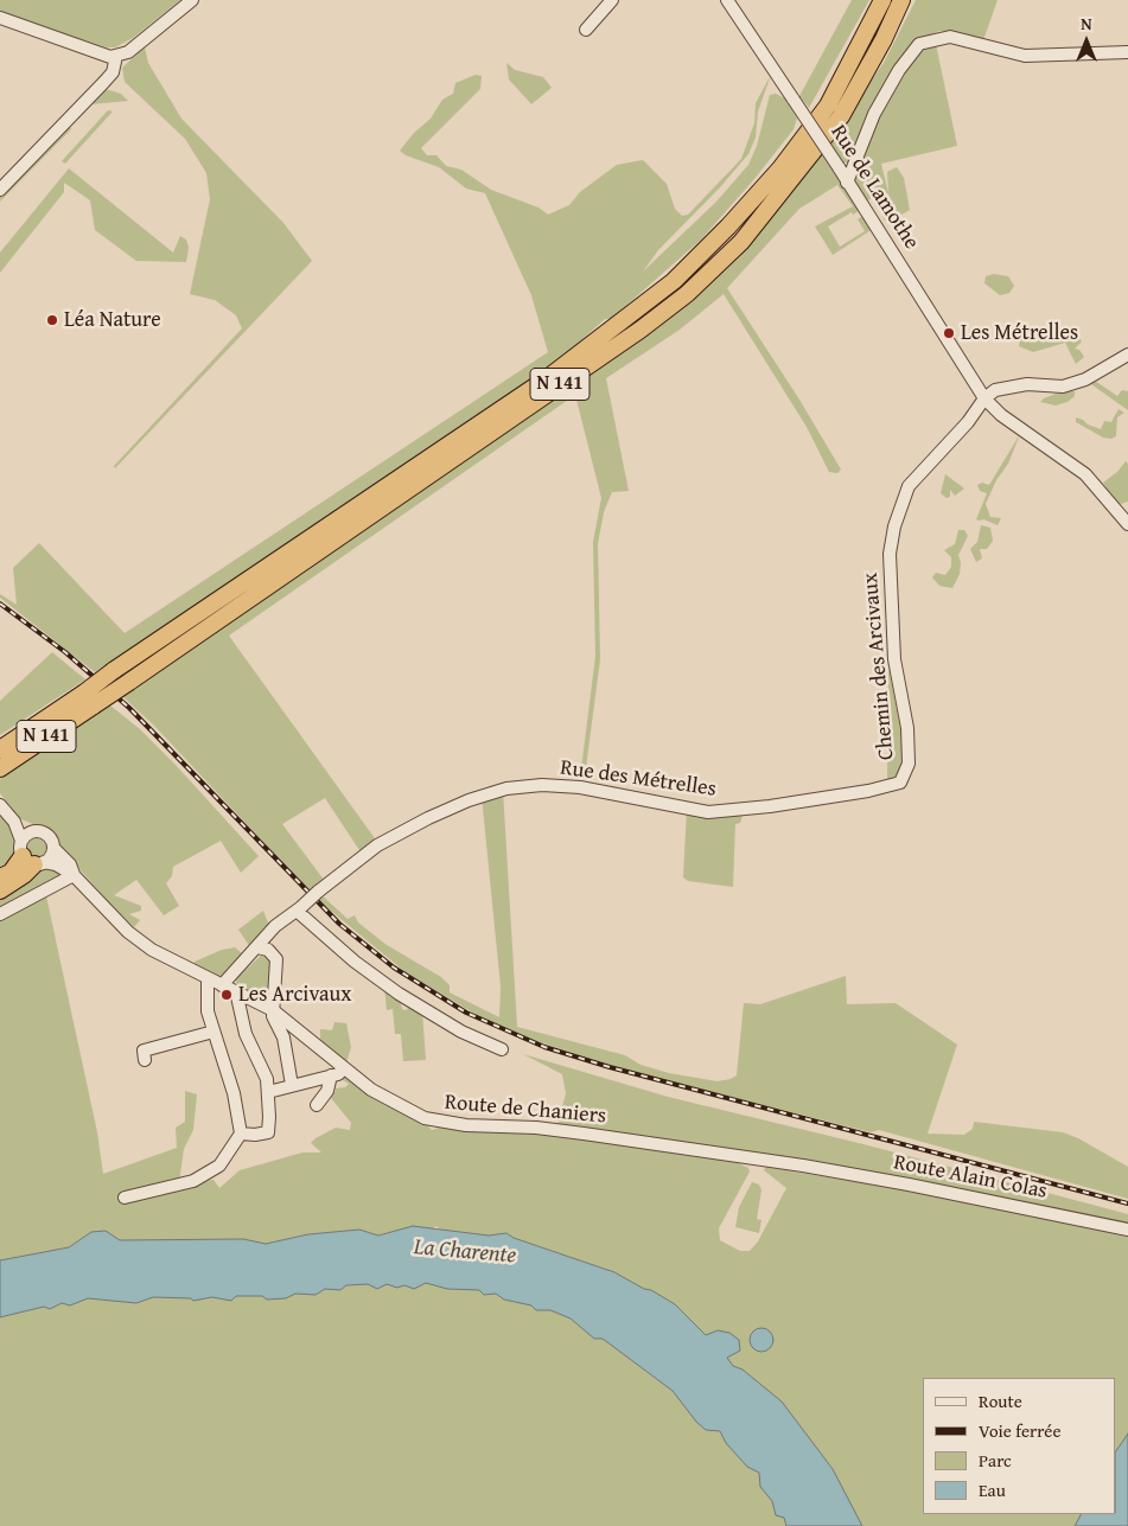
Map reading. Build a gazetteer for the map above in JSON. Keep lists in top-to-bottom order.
{
  "streets": {
    "highway": ["N 141"],
    "street": [
      "Rue de Lamothe",
      "Chemin des Arcivaux",
      "Rue des Métrelles",
      "Route de Chaniers",
      "Route Alain Colas"
    ]
  },
  "crossings": [
    ["Rue de Lamothe", "Chemin des Arcivaux"],
    ["Chemin des Arcivaux", "Rue des Métrelles"],
    ["Rue des Métrelles", "Route de Chaniers"],
    ["Route de Chaniers", "Route Alain Colas"]
  ],
  "water": ["La Charente"],
  "places": ["Léa Nature", "Les Métrelles", "Les Arcivaux"],
  "legend": [
    "Route",
    "Voie ferrée",
    "Parc",
    "Eau"
  ],
  "north": "top"
}
